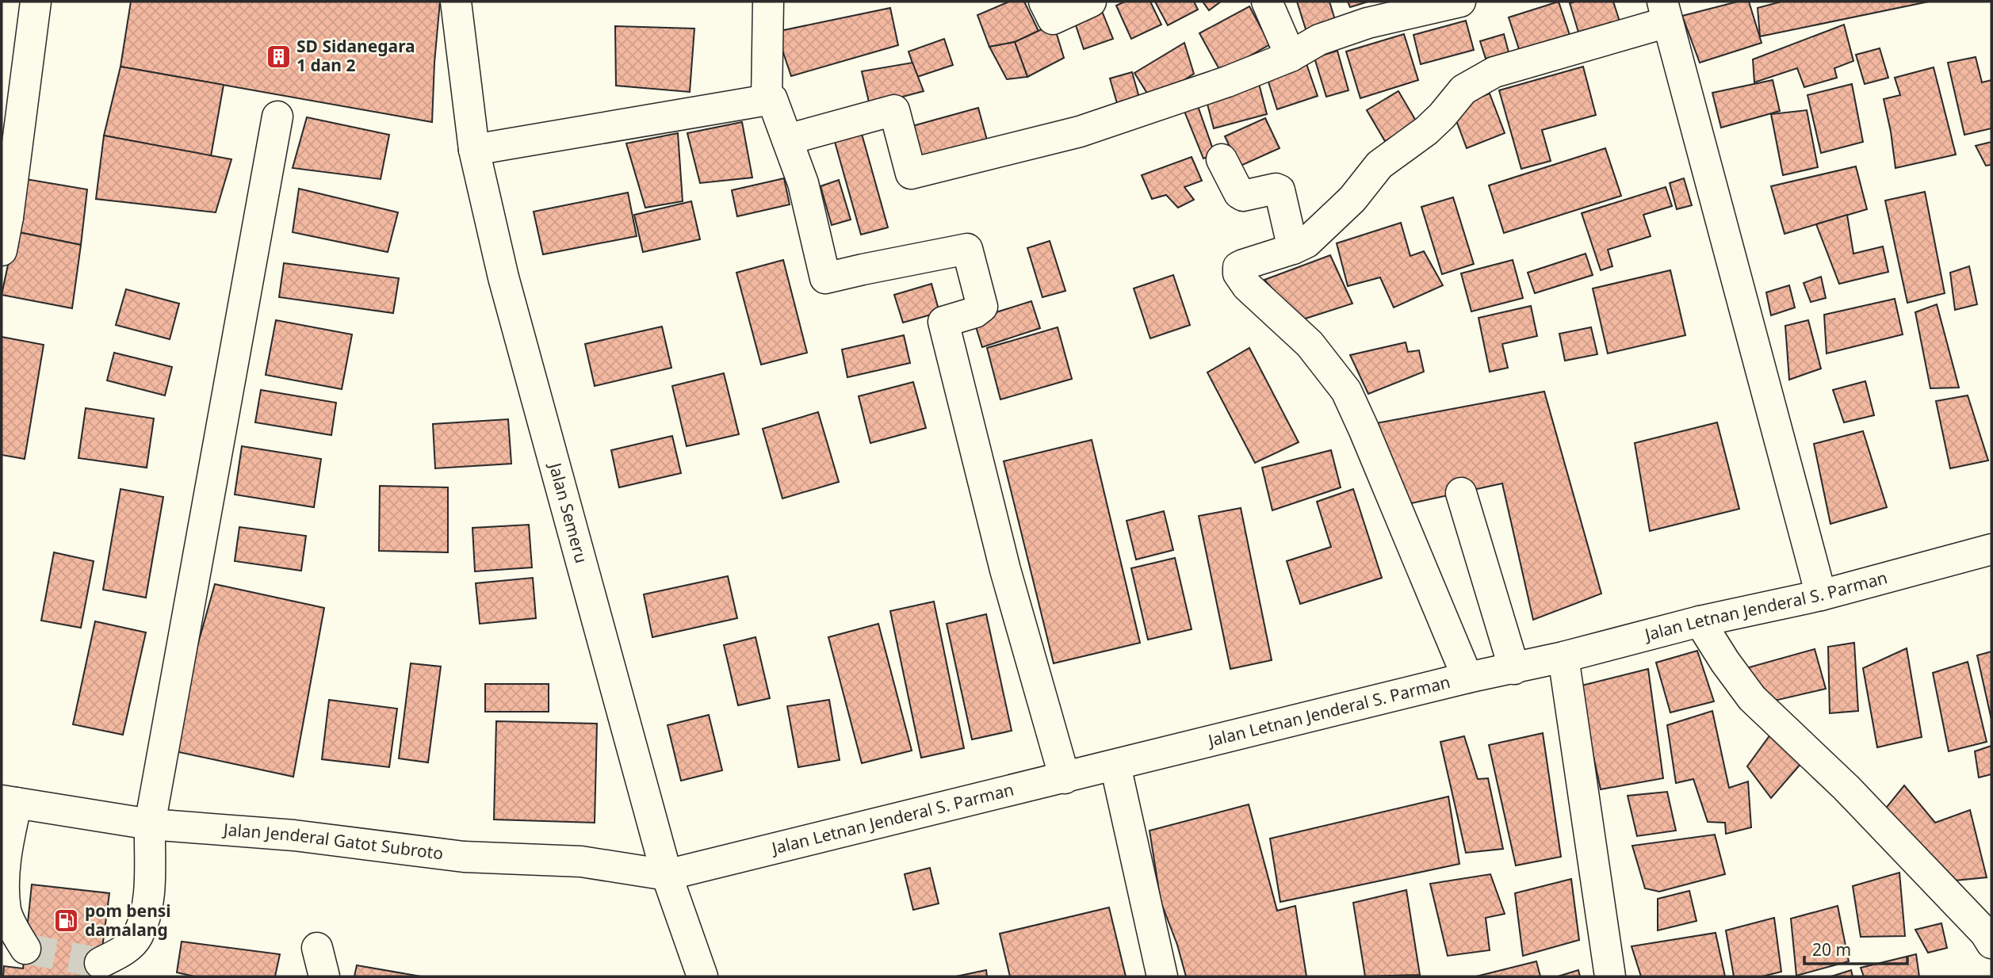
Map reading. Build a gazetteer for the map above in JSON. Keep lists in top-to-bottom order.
{
  "streets": {
    "street": ["Jalan Semeru", "Jalan Letnan Jenderal S. Parman", "Jalan Jenderal Gatot Subroto"]
  },
  "crossings": [
    ["Jalan Semeru", "Jalan Letnan Jenderal S. Parman"],
    ["Jalan Semeru", "Jalan Jenderal Gatot Subroto"],
    ["Jalan Letnan Jenderal S. Parman", "Jalan Jenderal Gatot Subroto"]
  ],
  "places": {
    "building": ["SD Sidanegara 1 dan 2"],
    "fuel station": ["pom bensi damalang"]
  },
  "scale_bar": "20 m"
}
